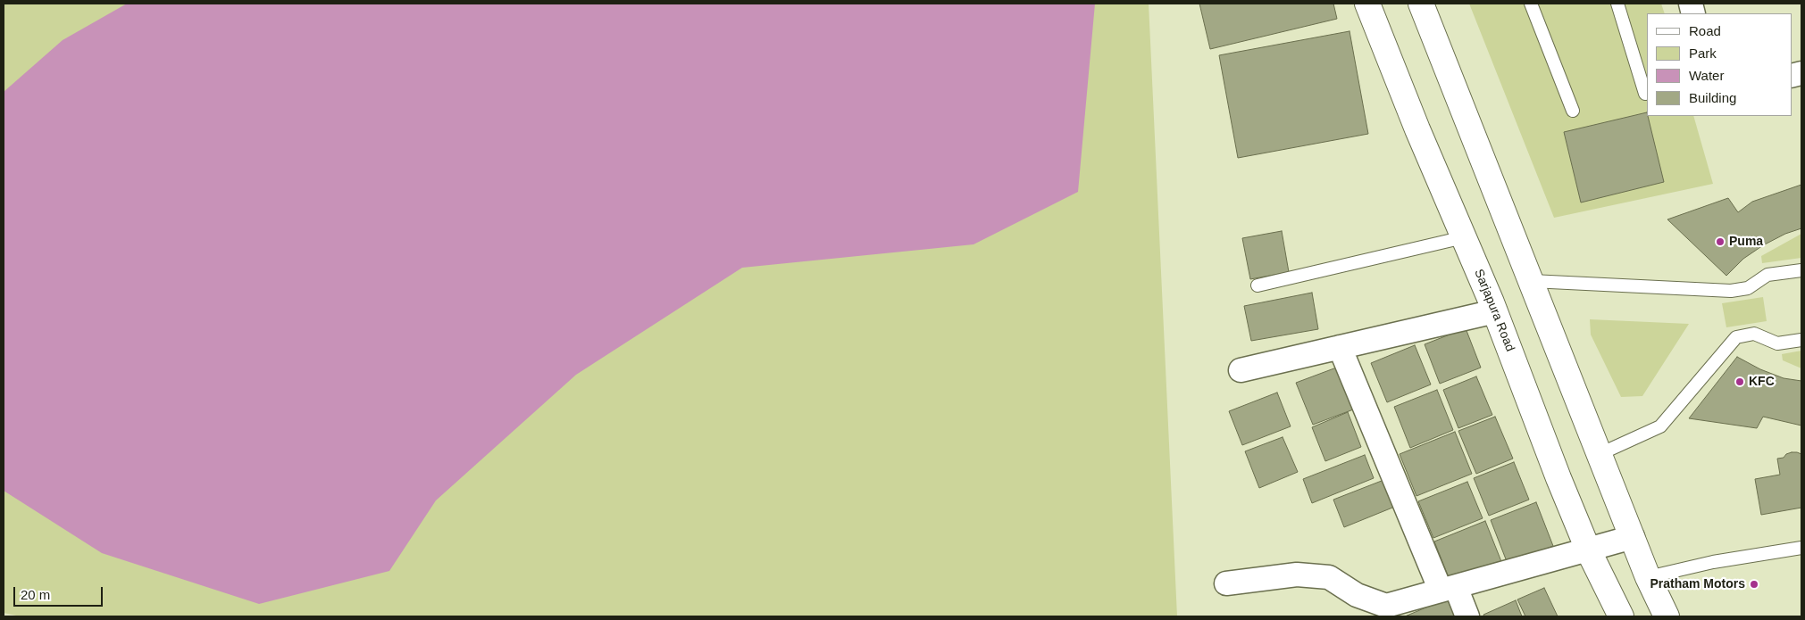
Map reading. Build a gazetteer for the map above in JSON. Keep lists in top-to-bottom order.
{
  "streets": {
    "main road": ["Sarjapura Road"]
  },
  "places": ["Puma", "KFC", "Pratham Motors"],
  "legend": [
    "Road",
    "Park",
    "Water",
    "Building"
  ],
  "scale_bar": "20 m"
}
